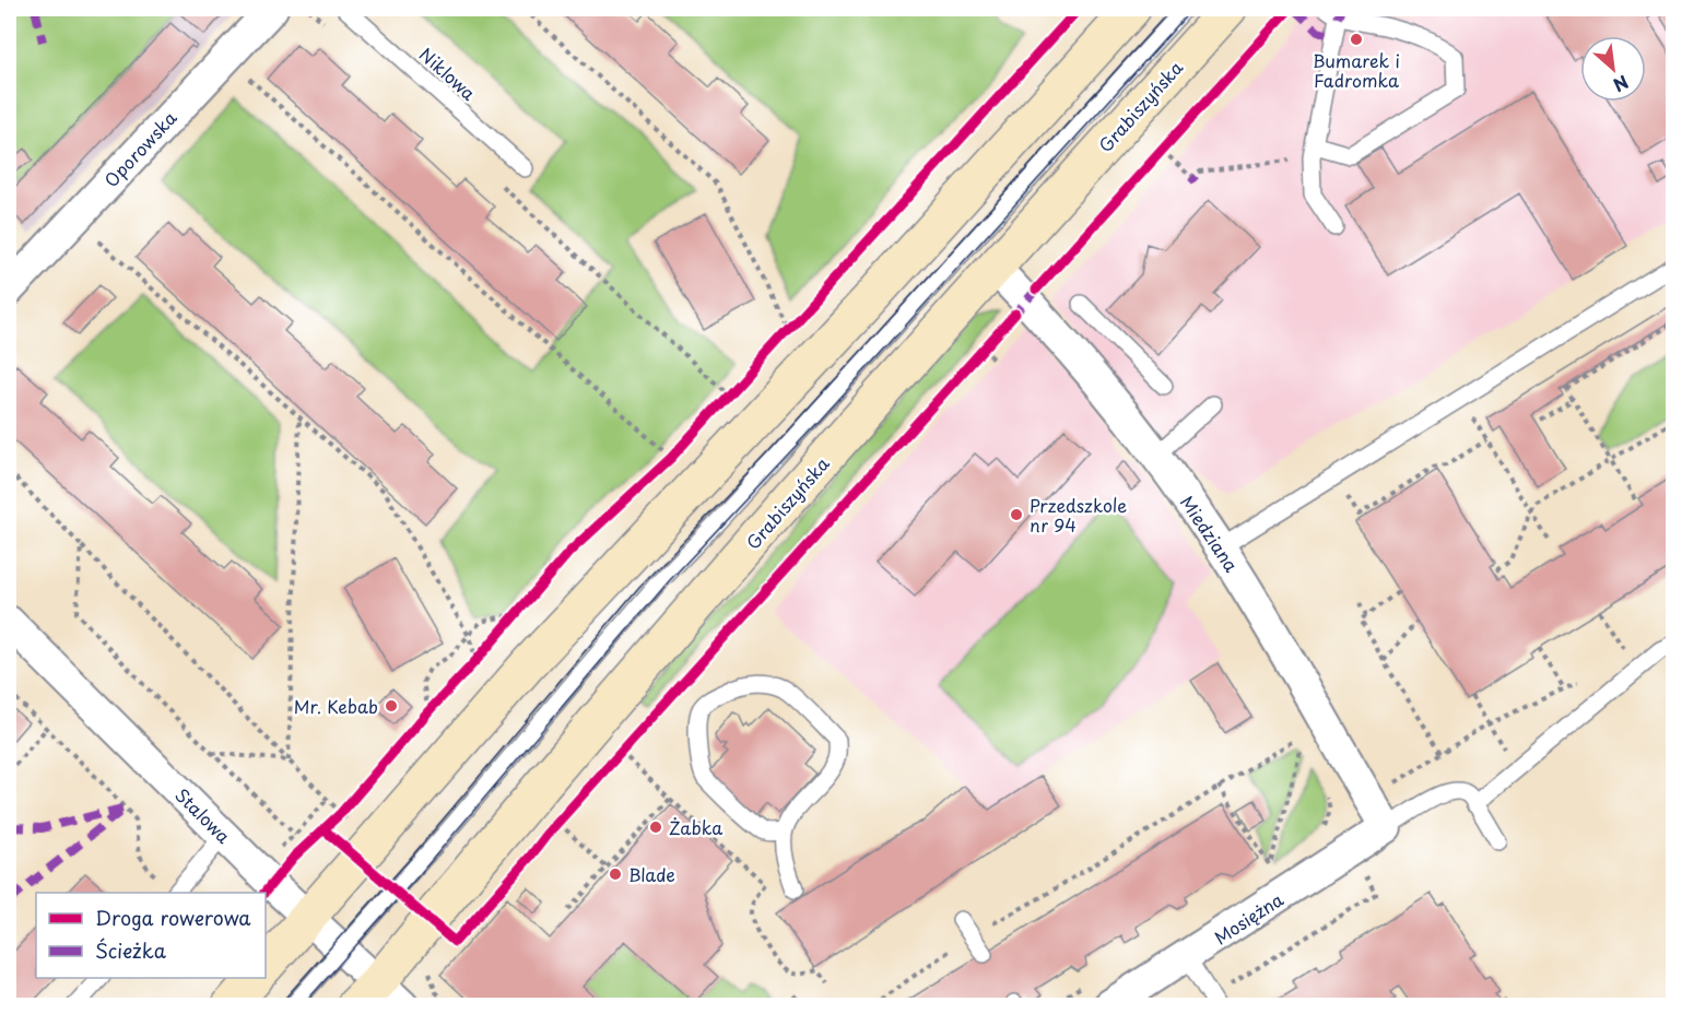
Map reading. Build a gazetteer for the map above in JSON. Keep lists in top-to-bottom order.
{
  "streets": {
    "main road": ["Grabiszyńska"],
    "street": [
      "Oporowska",
      "Miedziana",
      "Stalowa",
      "Mosiężna"
    ],
    "lane": ["Niklowa"]
  },
  "crossings": [
    ["Grabiszyńska", "Miedziana"],
    ["Grabiszyńska", "Stalowa"],
    ["Miedziana", "Mosiężna"]
  ],
  "places": [
    "Bumarek i Fadromka",
    "Przedszkole nr 94",
    "Mr. Kebab",
    "Żabka",
    "Blade"
  ],
  "legend": ["Droga rowerowa", "Ścieżka"],
  "north": "bottom right"
}
